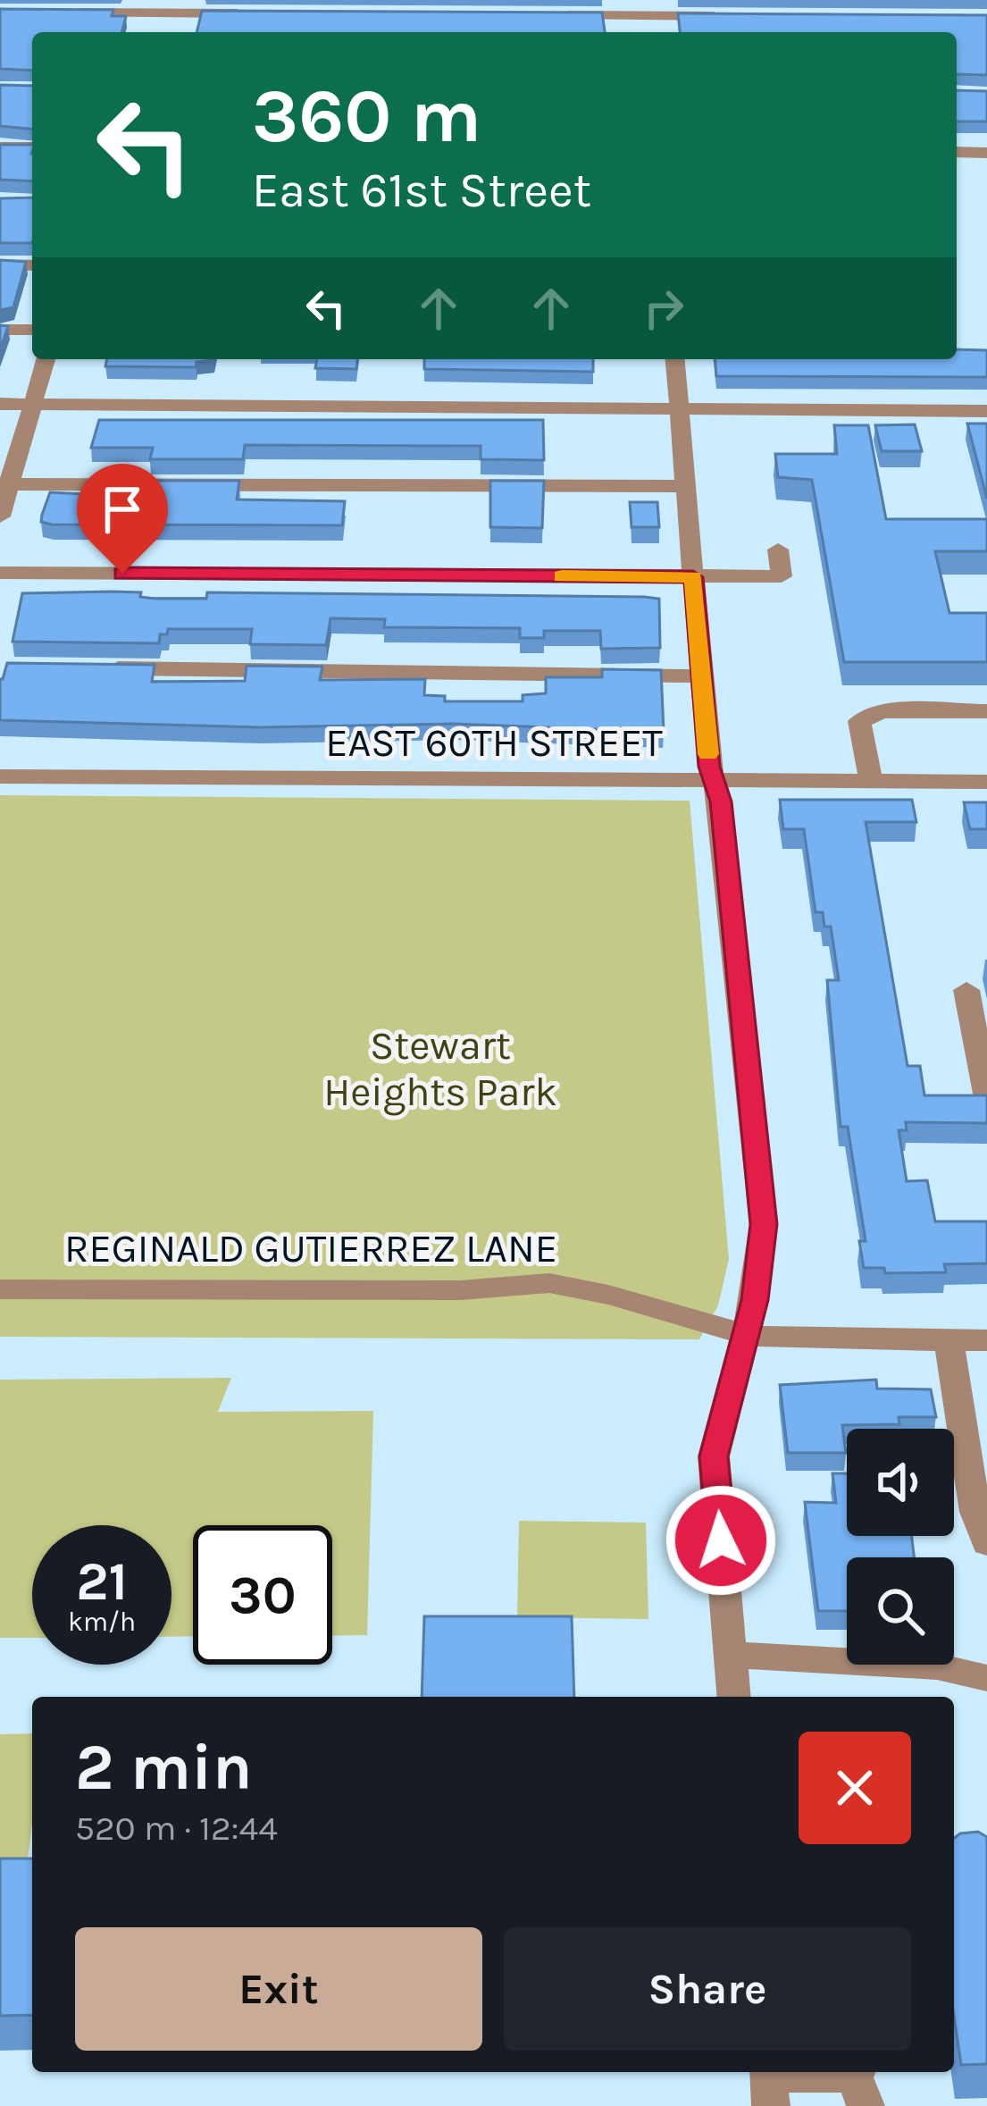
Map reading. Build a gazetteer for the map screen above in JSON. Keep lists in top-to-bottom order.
{
  "streets": {
    "street": ["EAST 60TH STREET", "REGINALD GUTIERREZ LANE"]
  },
  "parks": ["Stewart Heights Park"],
  "page": {
    "turn": ["360 m", "East 61st Street"],
    "speed": "21 km/h",
    "limit": "30",
    "heading": ["2 min", "520 m · 12:44"],
    "buttons": ["Exit", "Share"]
  }
}
